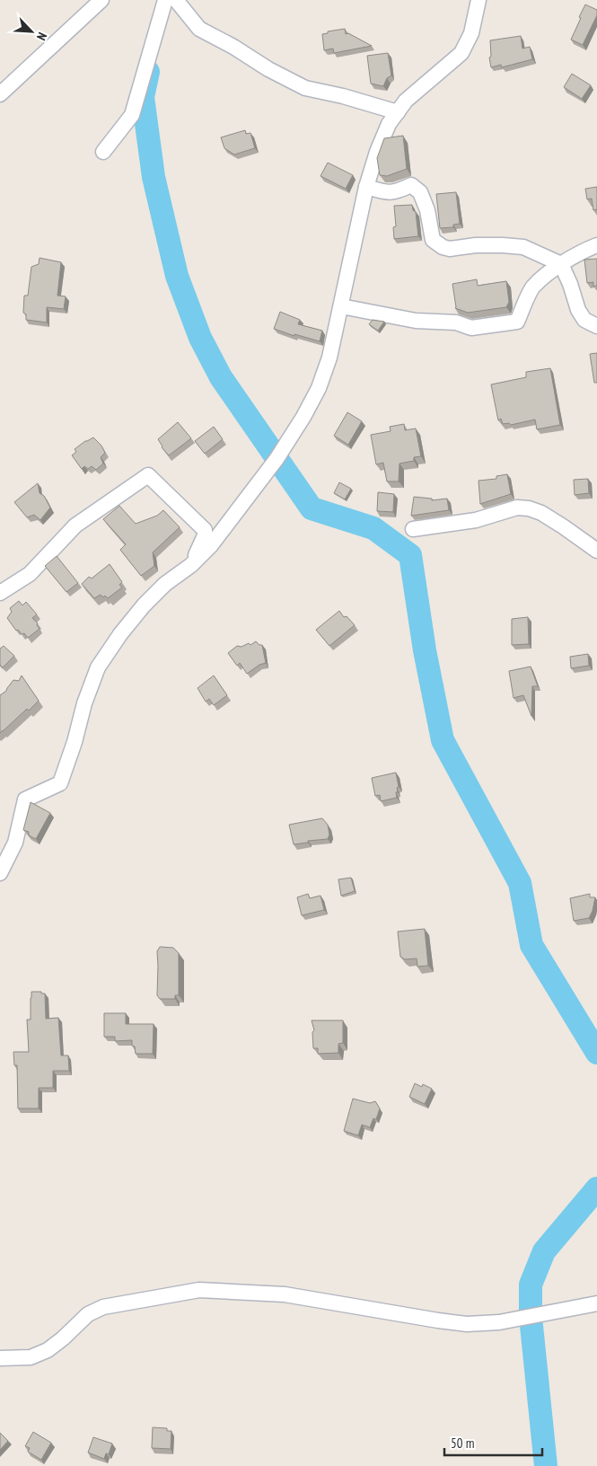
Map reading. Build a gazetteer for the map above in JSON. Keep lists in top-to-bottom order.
{
  "scale_bar": "50 m",
  "north": "bottom right"
}
